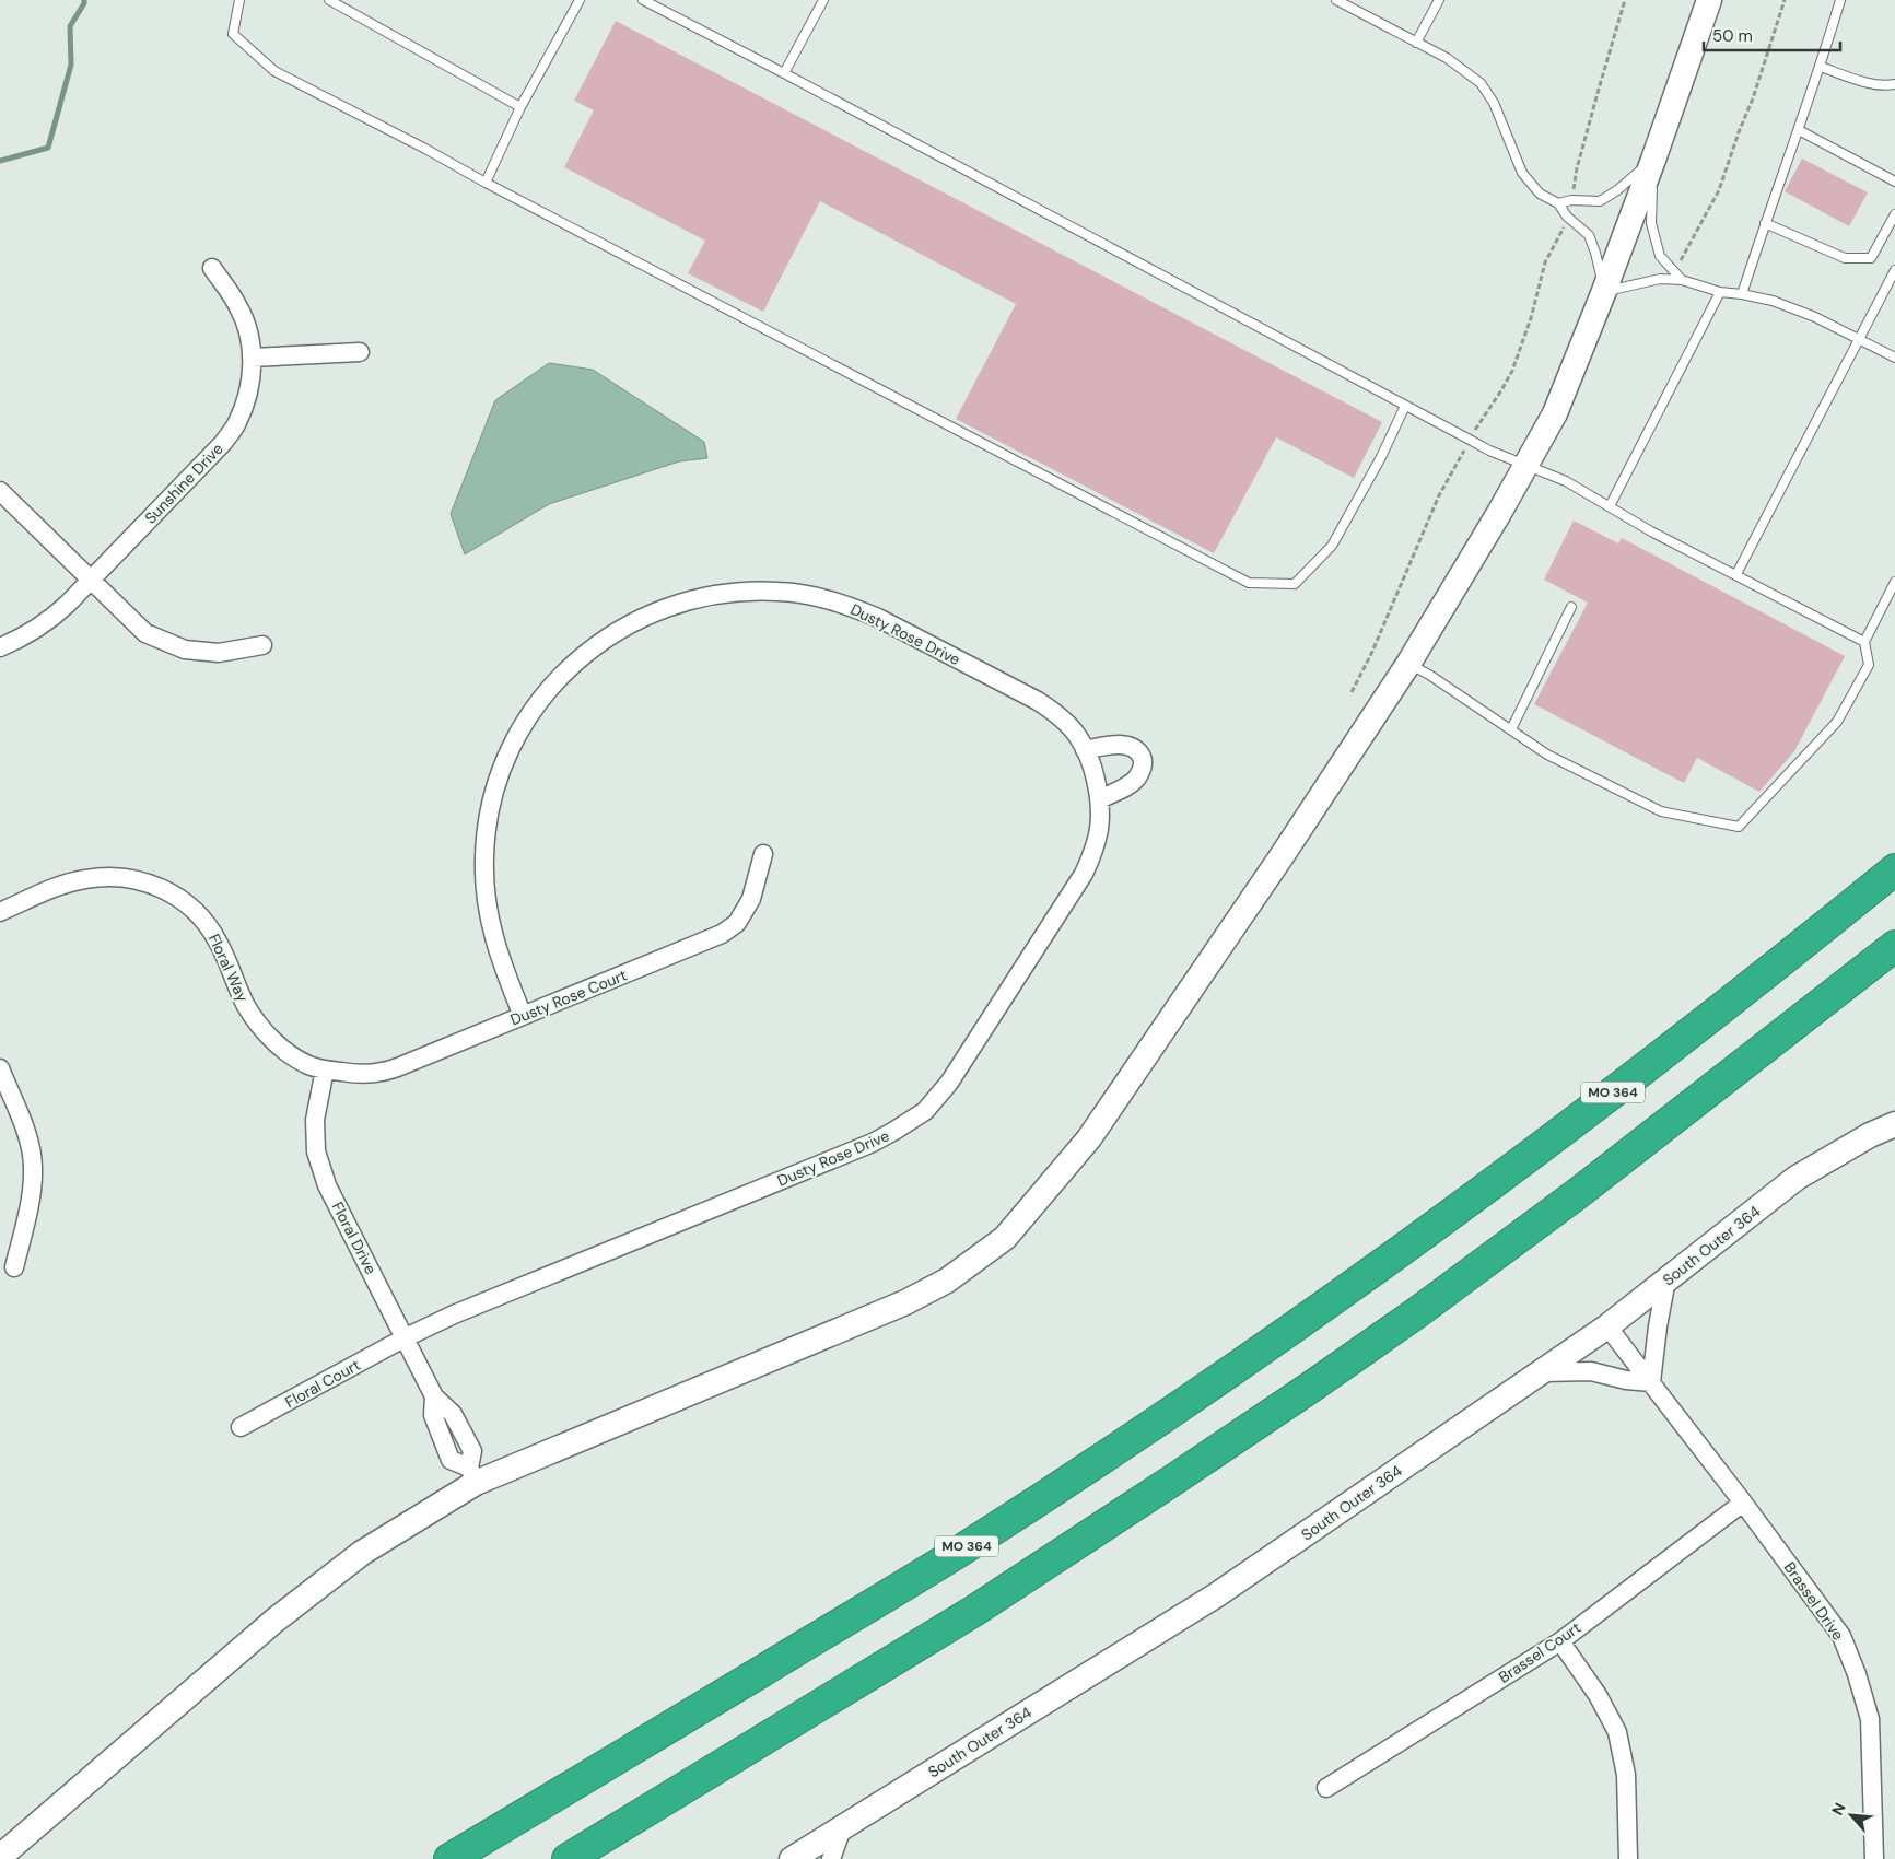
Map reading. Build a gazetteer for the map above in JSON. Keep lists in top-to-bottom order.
{
  "streets": {
    "highway": ["MO 364"],
    "main road": ["South Outer 364"],
    "street": [
      "Sunshine Drive",
      "Dusty Rose Drive",
      "Floral Way",
      "Dusty Rose Court",
      "Floral Drive",
      "Floral Court",
      "Brassel Drive",
      "Brassel Court"
    ]
  },
  "crossings": [
    ["Dusty Rose Drive", "Dusty Rose Court"],
    ["Dusty Rose Drive", "Floral Drive"],
    ["Dusty Rose Drive", "Floral Court"],
    ["Floral Way", "Dusty Rose Court"],
    ["Floral Way", "Floral Drive"],
    ["Dusty Rose Court", "Floral Drive"],
    ["Floral Drive", "Floral Court"],
    ["South Outer 364", "Brassel Drive"],
    ["Brassel Drive", "Brassel Court"]
  ],
  "scale_bar": "50 m",
  "north": "top left"
}
